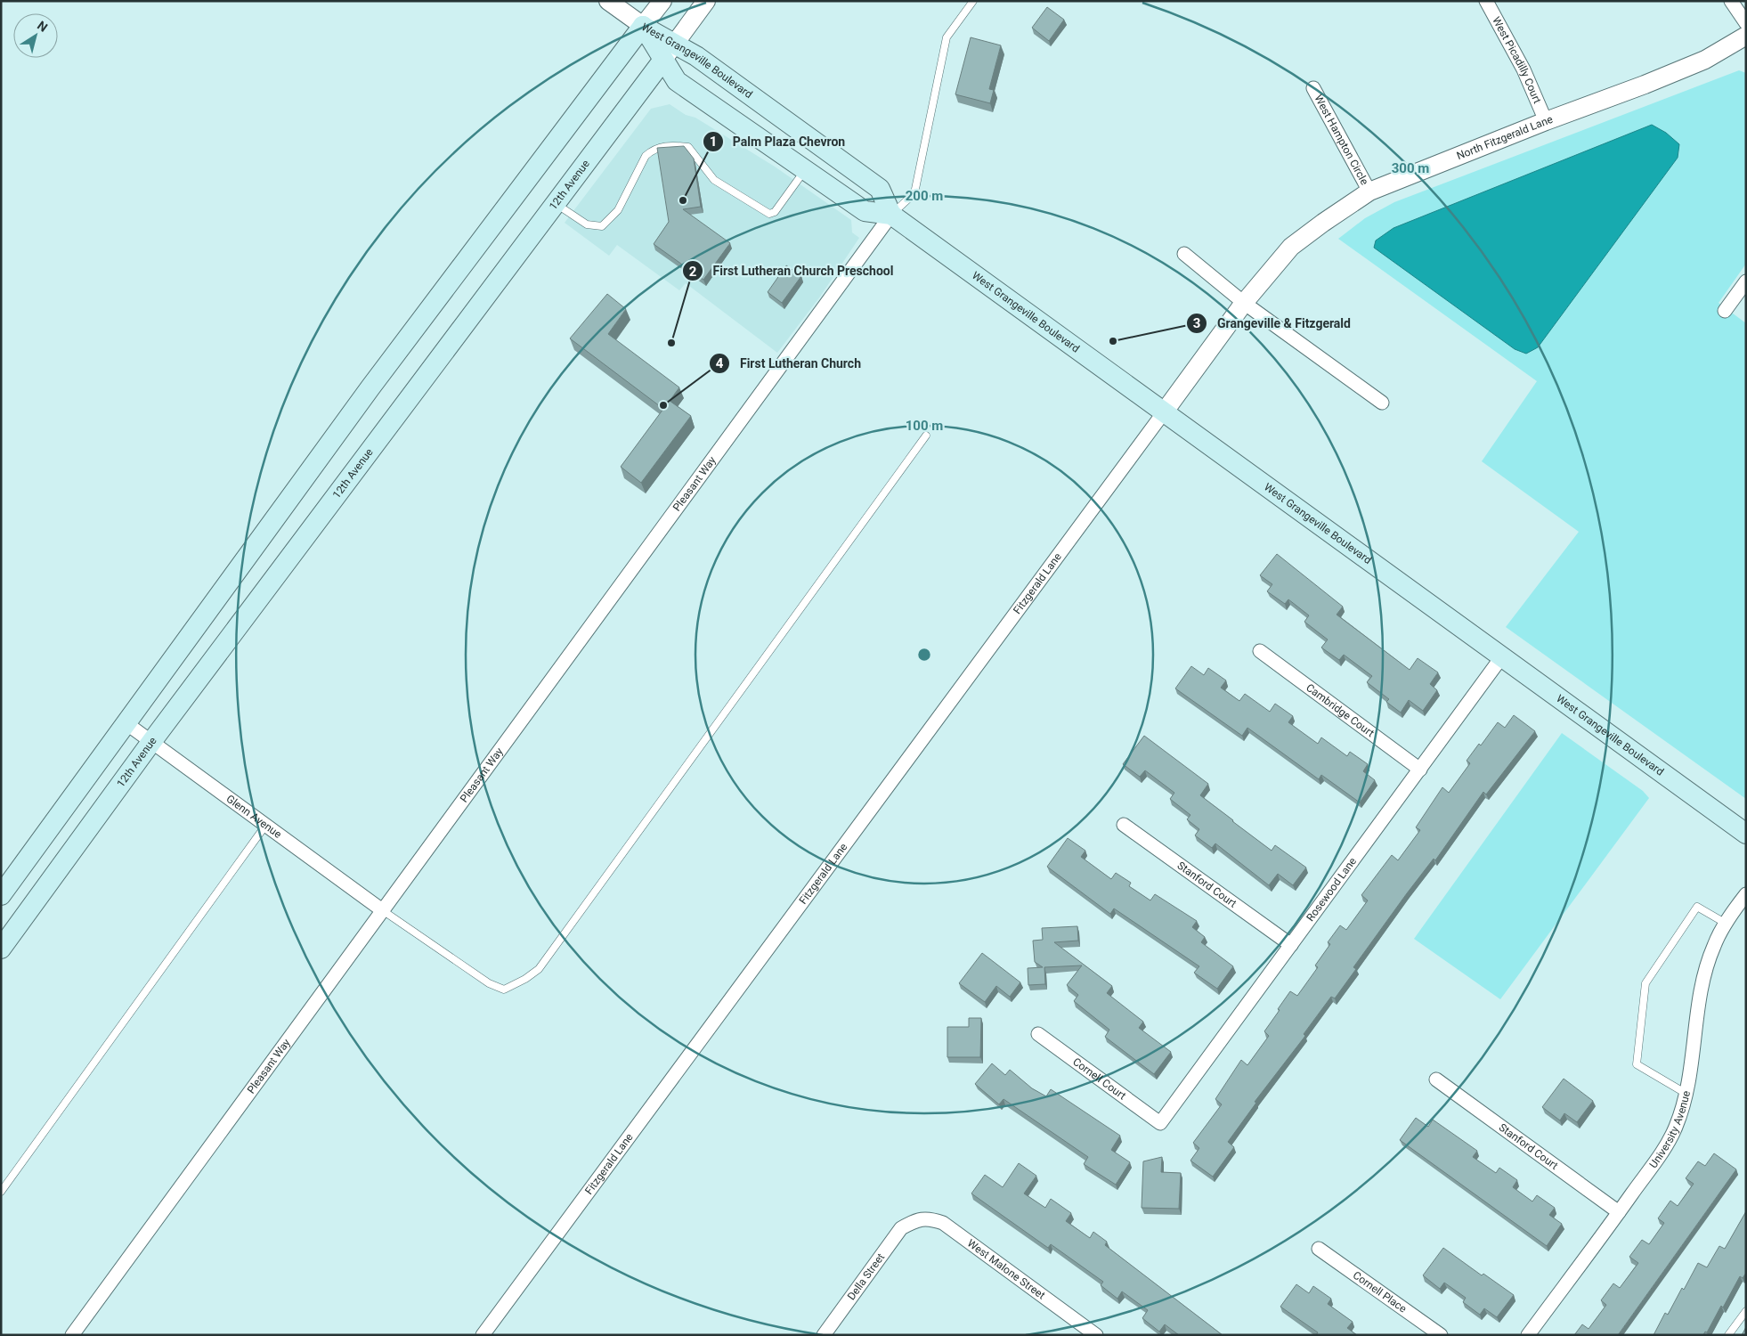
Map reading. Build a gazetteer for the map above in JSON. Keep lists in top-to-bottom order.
{
  "streets": {
    "main road": ["West Grangeville Boulevard", "12th Avenue"],
    "street": [
      "West Picadilly Court",
      "North Fitzgerald Lane",
      "West Hampton Circle",
      "Pleasant Way",
      "Fitzgerald Lane",
      "Cambridge Court",
      "Glenn Avenue",
      "Stanford Court",
      "Rosewood Lane",
      "Cornell Court",
      "University Avenue",
      "West Malone Street",
      "Della Street",
      "Cornell Place"
    ]
  },
  "crossings": [
    ["West Picadilly Court", "North Fitzgerald Lane"],
    ["West Grangeville Boulevard", "North Fitzgerald Lane"],
    ["West Grangeville Boulevard", "12th Avenue"],
    ["West Grangeville Boulevard", "Pleasant Way"],
    ["West Grangeville Boulevard", "Fitzgerald Lane"],
    ["West Grangeville Boulevard", "Rosewood Lane"],
    ["North Fitzgerald Lane", "West Hampton Circle"],
    ["North Fitzgerald Lane", "Fitzgerald Lane"],
    ["12th Avenue", "Glenn Avenue"],
    ["Pleasant Way", "Glenn Avenue"],
    ["Cambridge Court", "Rosewood Lane"],
    ["Stanford Court", "Rosewood Lane"],
    ["Stanford Court", "University Avenue"],
    ["Rosewood Lane", "Cornell Court"],
    ["West Malone Street", "Della Street"]
  ],
  "places": [
    "Palm Plaza Chevron",
    "Grangeville & Fitzgerald",
    "First Lutheran Church Preschool",
    "First Lutheran Church"
  ],
  "north": "top right",
  "rings": ["300 m", "200 m", "100 m"]
}
